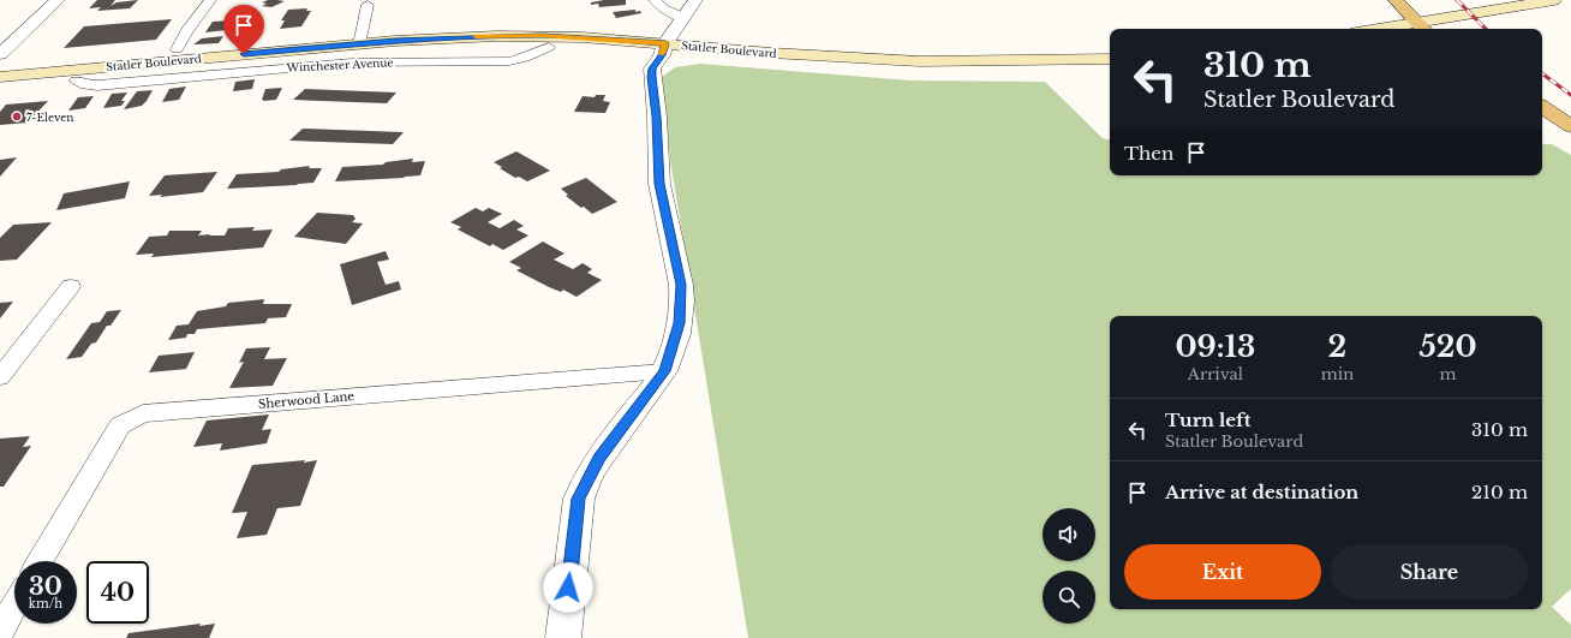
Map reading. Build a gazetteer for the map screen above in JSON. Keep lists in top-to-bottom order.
{
  "streets": {
    "main road": ["Statler Boulevard"],
    "street": ["Sherwood Lane"]
  },
  "places": ["7-Eleven"],
  "page": {
    "turn": ["310 m", "Statler Boulevard"],
    "then": "Then",
    "eta": [
      "09:13",
      "Arrival",
      "2",
      "min",
      "520",
      "m"
    ],
    "list": [
      {
        "name": "Turn left",
        "note": "Statler Boulevard",
        "value": "310 m"
      },
      {
        "name": "Arrive at destination",
        "value": "210 m"
      }
    ],
    "buttons": ["Exit", "Share"],
    "speed": "30 km/h",
    "limit": "40"
  }
}
